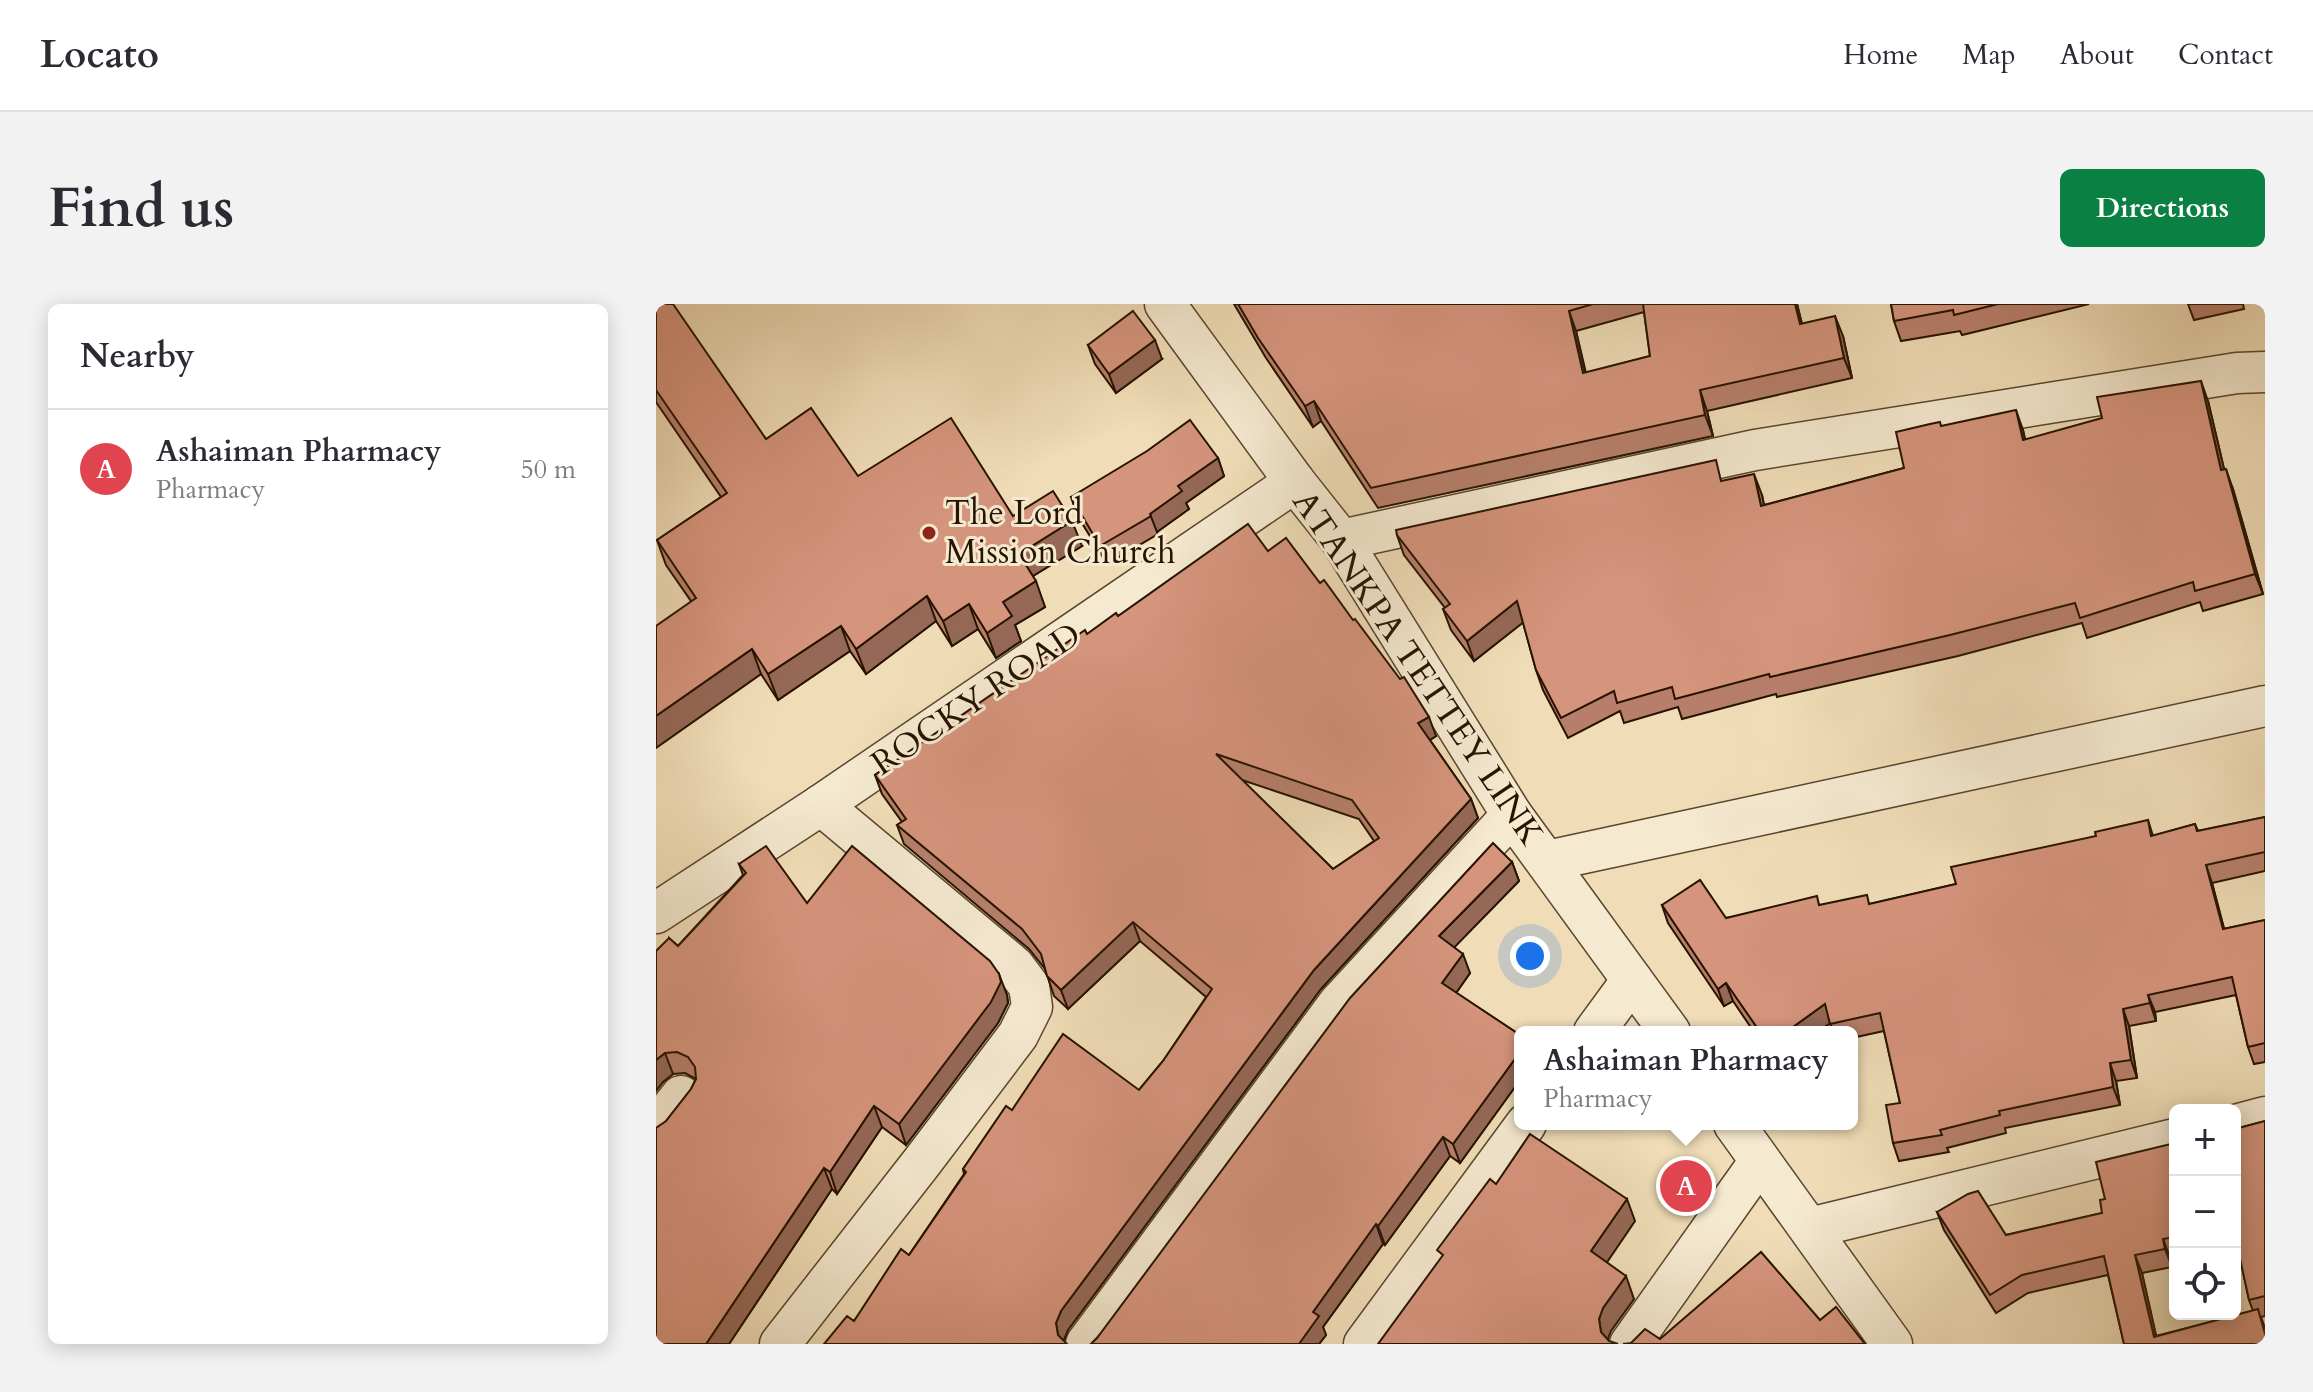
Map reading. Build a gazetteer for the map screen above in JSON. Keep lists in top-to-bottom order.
{
  "streets": {
    "street": ["ATANKPA TETTEY LINK", "ROCKY ROAD"]
  },
  "crossings": [
    ["ATANKPA TETTEY LINK", "ROCKY ROAD"]
  ],
  "places": ["The Lord Mission Church"],
  "page": {
    "header": "Locato",
    "nav": [
      "Home",
      "Map",
      "About",
      "Contact"
    ],
    "buttons": "Directions",
    "title": "Find us",
    "heading": "Nearby",
    "list": [
      {
        "mark": "A",
        "name": "Ashaiman Pharmacy",
        "note": "Pharmacy",
        "value": "50 m"
      }
    ],
    "popup": ["Ashaiman Pharmacy", "Pharmacy"],
    "map_buttons": ["+", "−"],
    "pins": "A"
  }
}
